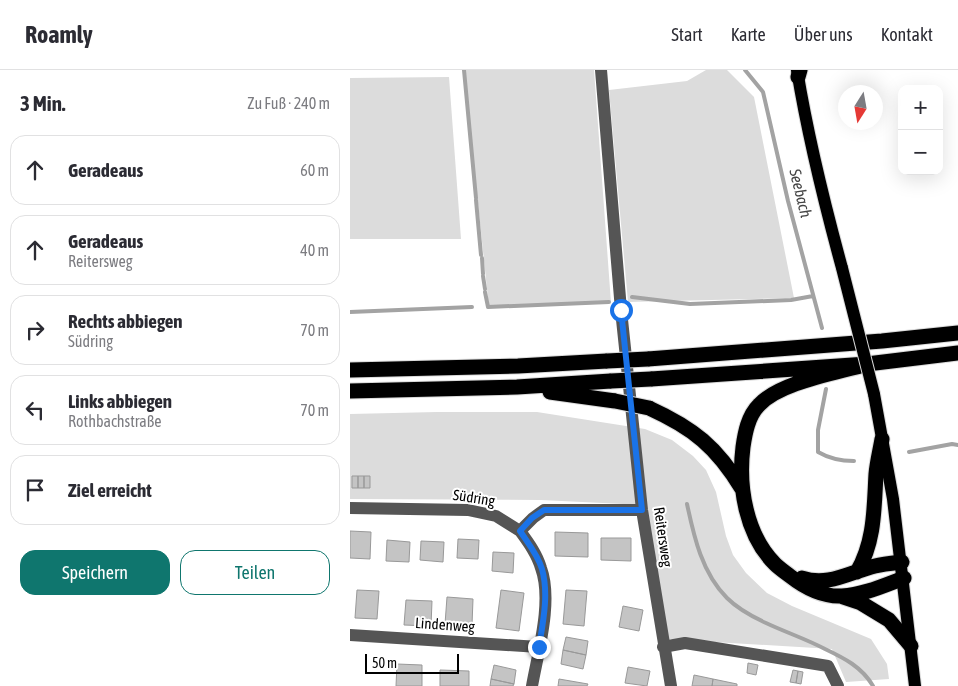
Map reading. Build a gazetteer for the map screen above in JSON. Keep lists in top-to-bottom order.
{
  "streets": {
    "street": ["Südring", "Reitersweg", "Lindenweg"]
  },
  "water": ["Seebach"],
  "scale_bar": "50 m",
  "north": "bottom",
  "page": {
    "header": "Roamly",
    "nav": [
      "Start",
      "Karte",
      "Über uns",
      "Kontakt"
    ],
    "heading": ["3 Min.", "Zu Fuß · 240 m"],
    "map_buttons": ["+", "−"],
    "list": [
      ["Geradeaus", "60 m"],
      ["Geradeaus", "Reitersweg", "40 m"],
      ["Rechts abbiegen", "Südring", "70 m"],
      ["Links abbiegen", "Rothbachstraße", "70 m"],
      "Ziel erreicht"
    ],
    "buttons": ["Speichern", "Teilen"],
    "scale": "50 m"
  }
}
